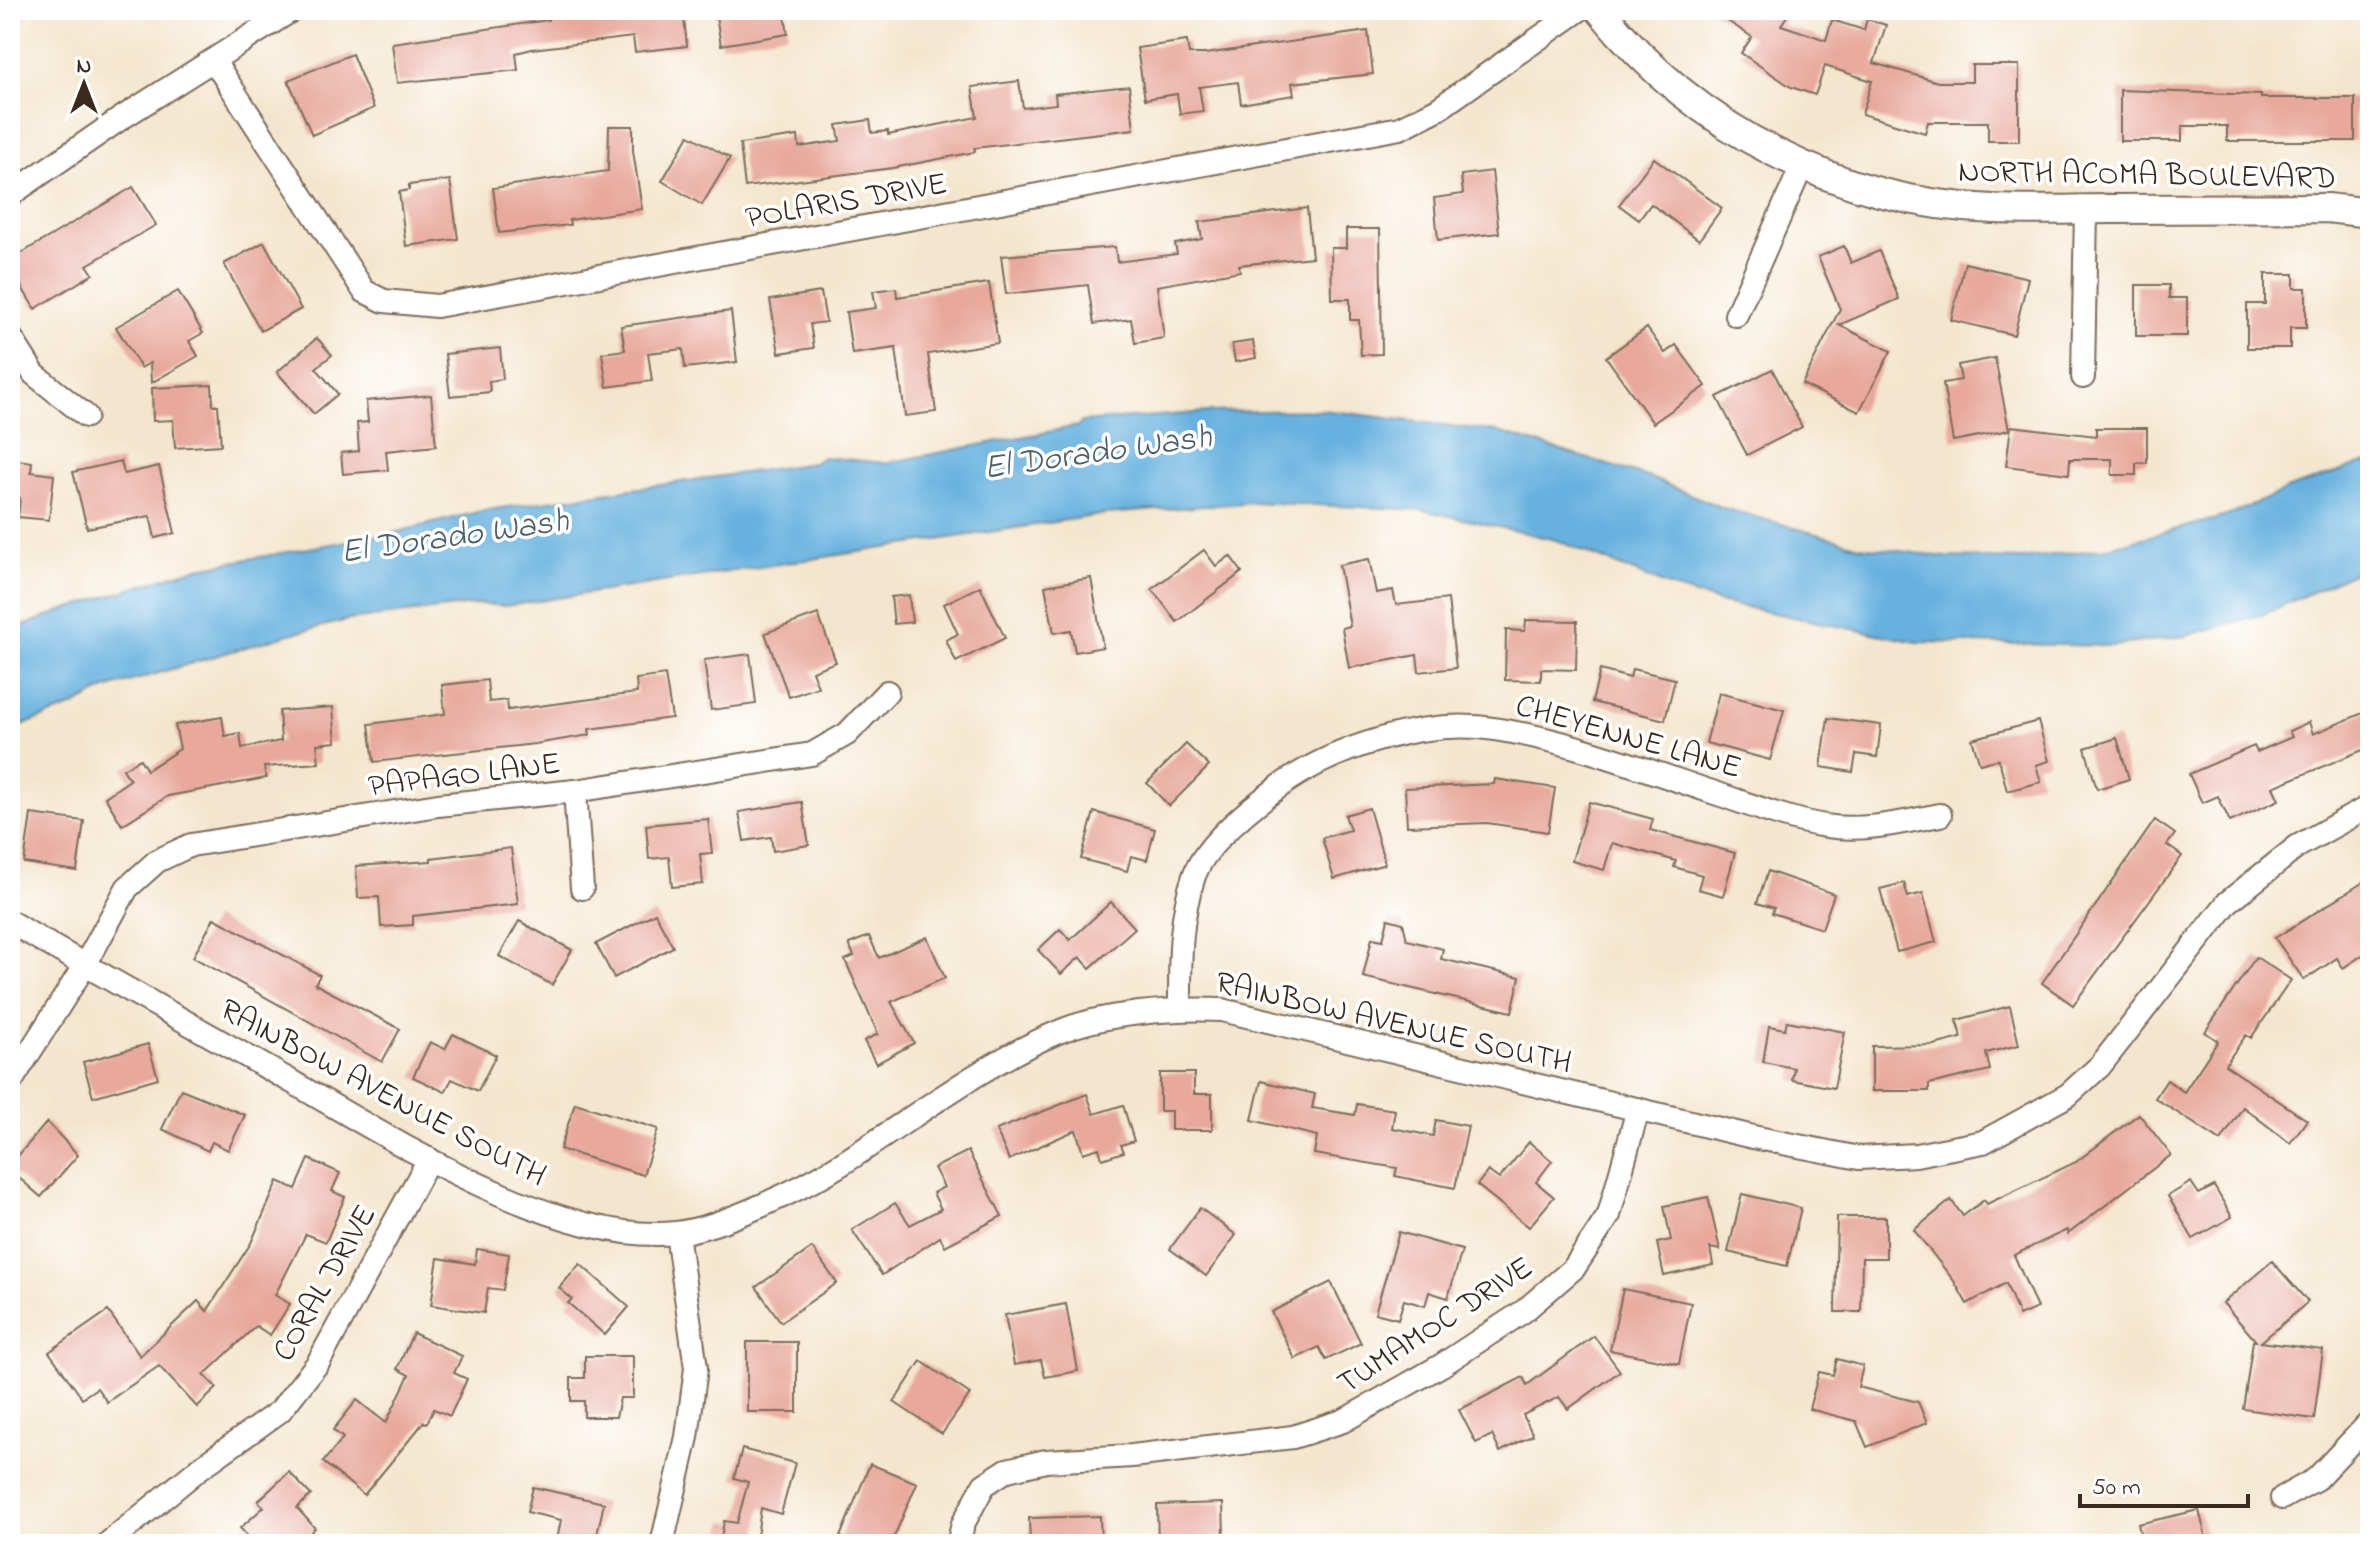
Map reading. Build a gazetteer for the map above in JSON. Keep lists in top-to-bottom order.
{
  "streets": {
    "main road": ["NORTH ACOMA BOULEVARD"],
    "street": [
      "POLARIS DRIVE",
      "CHEYENNE LANE",
      "PAPAGO LANE",
      "RAINBOW AVENUE SOUTH",
      "CORAL DRIVE",
      "TUMAMOC DRIVE"
    ]
  },
  "crossings": [
    ["CHEYENNE LANE", "RAINBOW AVENUE SOUTH"],
    ["PAPAGO LANE", "RAINBOW AVENUE SOUTH"],
    ["RAINBOW AVENUE SOUTH", "CORAL DRIVE"],
    ["RAINBOW AVENUE SOUTH", "TUMAMOC DRIVE"]
  ],
  "water": ["El Dorado Wash"],
  "scale_bar": "50 m",
  "north": "top"
}
